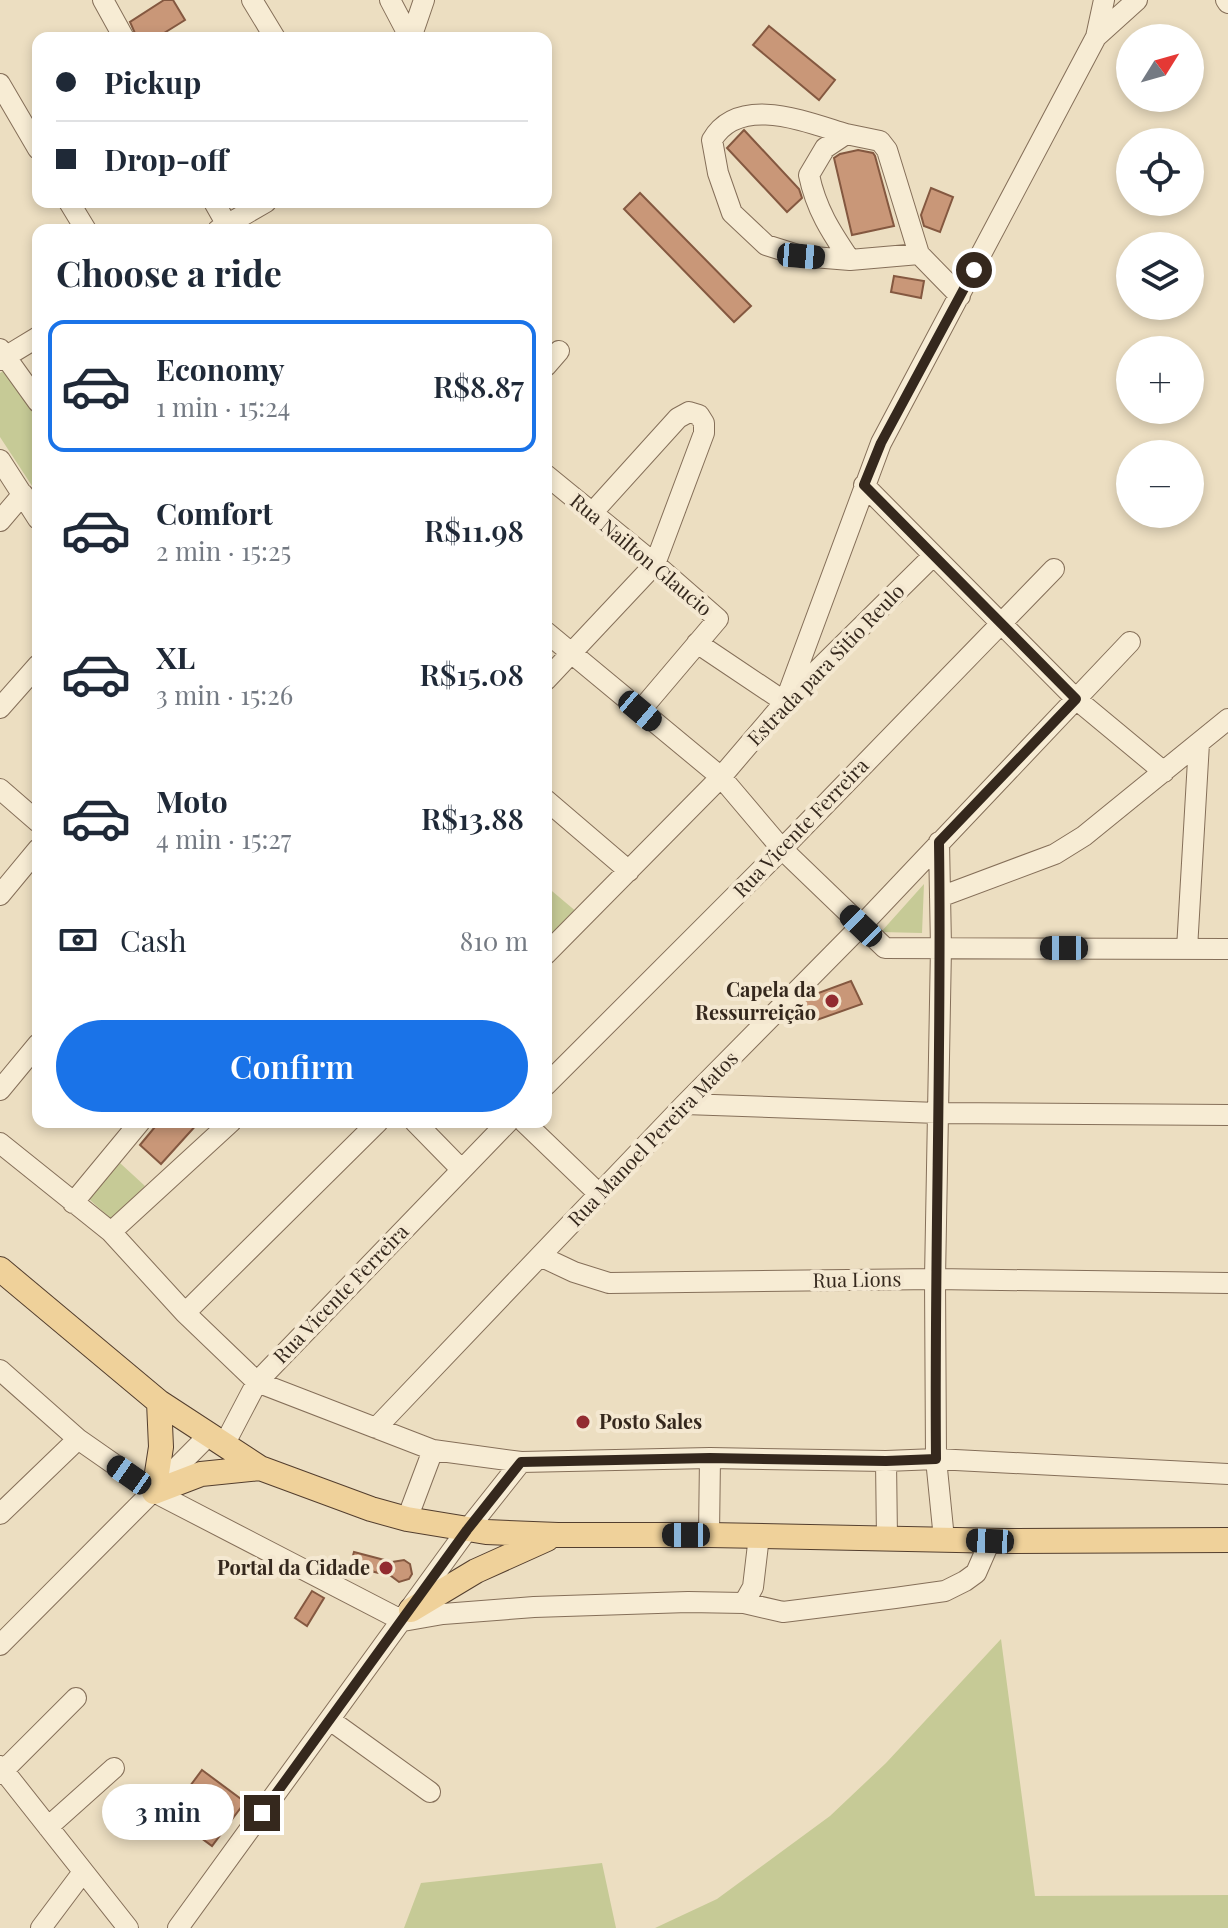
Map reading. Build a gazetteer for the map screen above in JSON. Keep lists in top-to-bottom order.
{
  "streets": {
    "street": [
      "Rua Nailton Glaucio",
      "Estrada para Sitio Reulo",
      "Rua Vicente Ferreira",
      "Rua Manoel Pereira Matos",
      "Rua Lions"
    ]
  },
  "crossings": [
    ["Rua Manoel Pereira Matos", "Rua Lions"]
  ],
  "places": ["Capela da Ressurreição", "Posto Sales", "Portal da Cidade"],
  "north": "top right",
  "page": {
    "map_buttons": ["+", "−"],
    "banner": ["Pickup", "Drop-off"],
    "heading": "Choose a ride",
    "list": [
      {
        "name": "Economy",
        "note": "1 min · 15:24",
        "value": "R$8.87"
      },
      {
        "name": "Comfort",
        "note": "2 min · 15:25",
        "value": "R$11.98"
      },
      {
        "name": "XL",
        "note": "3 min · 15:26",
        "value": "R$15.08"
      },
      {
        "name": "Moto",
        "note": "4 min · 15:27",
        "value": "R$13.88"
      }
    ],
    "pay": ["Cash", "810 m"],
    "buttons": "Confirm",
    "bubble": "3 min"
  }
}
